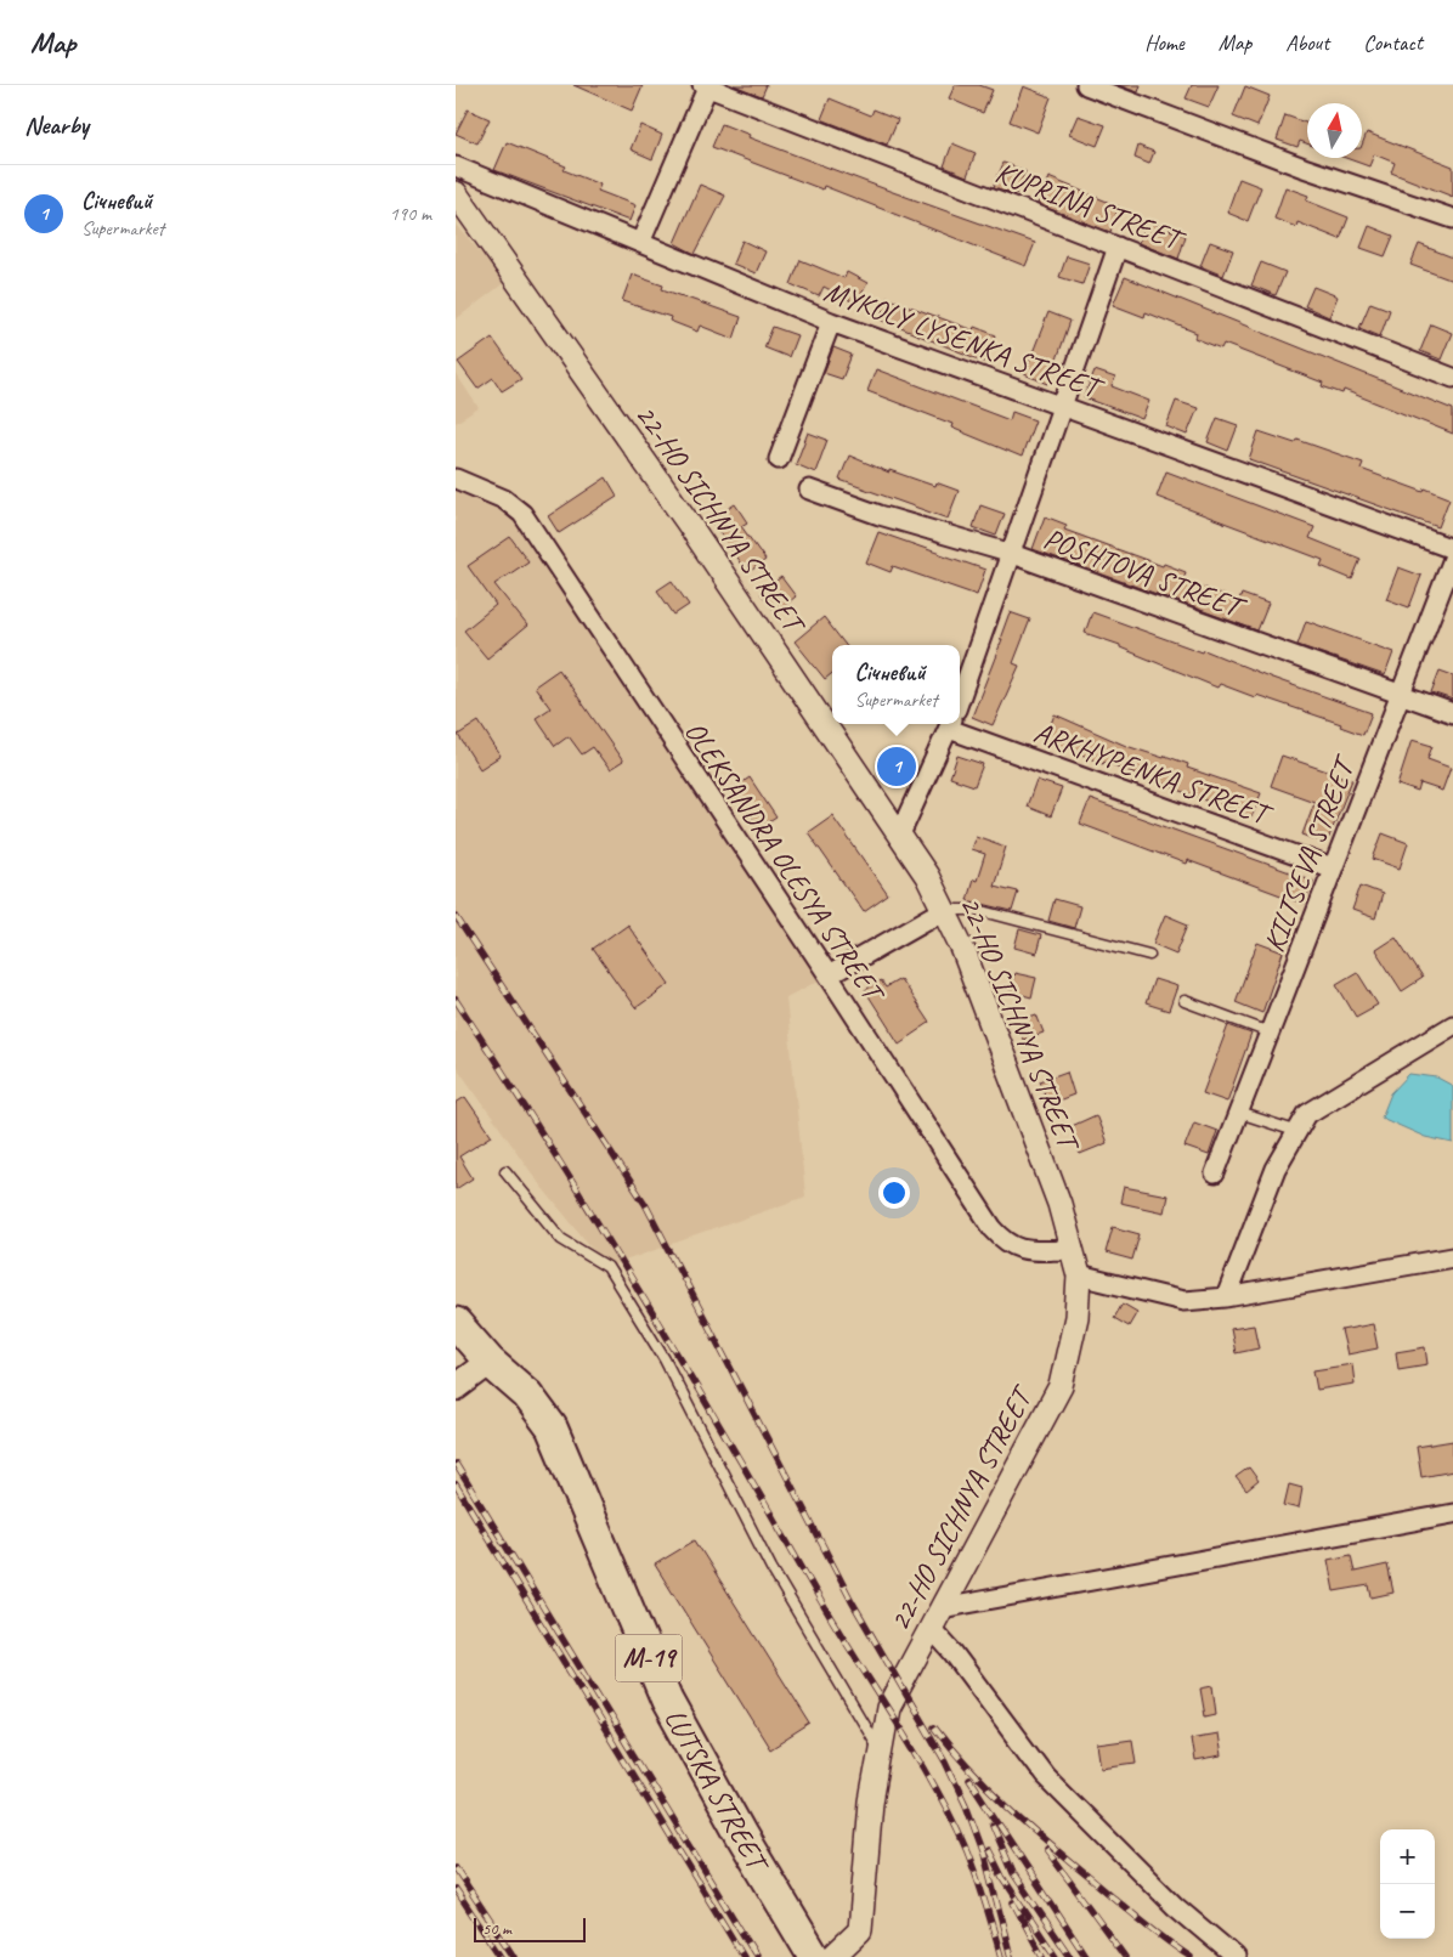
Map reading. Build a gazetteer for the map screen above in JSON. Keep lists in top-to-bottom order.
{
  "streets": {
    "highway": ["М-19", "LUTSKA STREET"],
    "street": [
      "KUPRINA STREET",
      "MYKOLY LYSENKA STREET",
      "22-HO SICHNYA STREET",
      "POSHTOVA STREET",
      "ARKHYPENKA STREET",
      "KILTSEVA STREET",
      "OLEKSANDRA OLESYA STREET"
    ]
  },
  "crossings": [
    ["22-HO SICHNYA STREET", "OLEKSANDRA OLESYA STREET"],
    ["POSHTOVA STREET", "KILTSEVA STREET"],
    ["ARKHYPENKA STREET", "KILTSEVA STREET"],
    ["М-19", "LUTSKA STREET"]
  ],
  "scale_bar": "50 m",
  "north": "top",
  "page": {
    "header": "Map",
    "nav": [
      "Home",
      "Map",
      "About",
      "Contact"
    ],
    "heading": "Nearby",
    "list": [
      {
        "mark": "1",
        "name": "Січневий",
        "note": "Supermarket",
        "value": "190 m"
      }
    ],
    "popup": ["Січневий", "Supermarket"],
    "pins": "1",
    "map_buttons": ["+", "−"],
    "scale": "50 m"
  }
}
